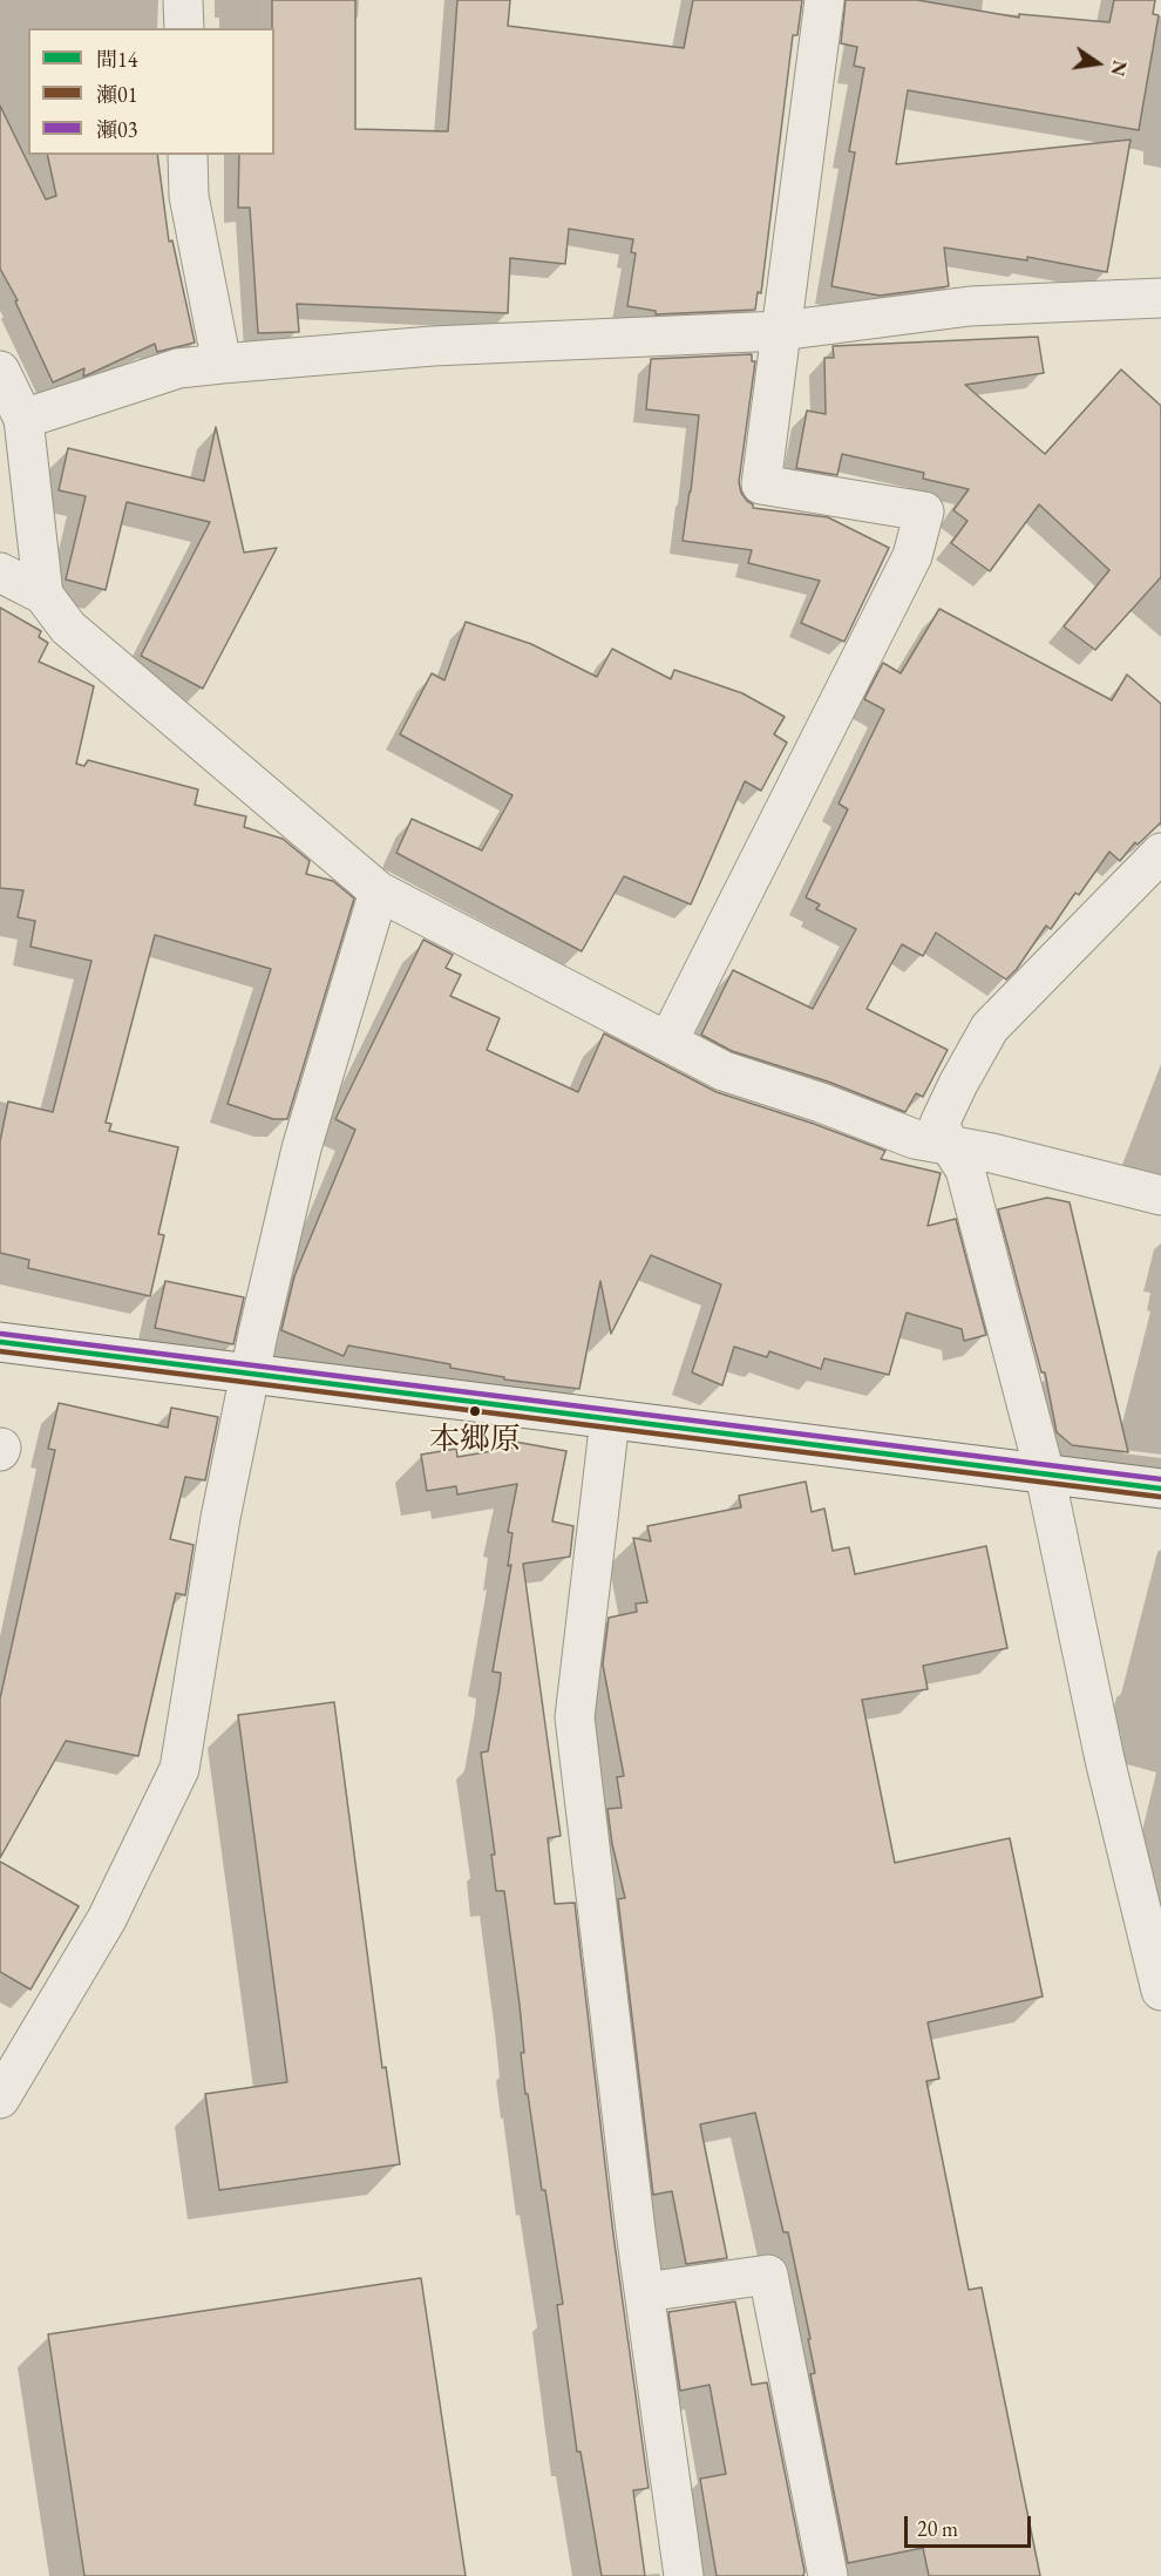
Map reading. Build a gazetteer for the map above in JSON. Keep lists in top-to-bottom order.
{
  "places": ["本郷原"],
  "lines": ["transit line 瀬03", "transit line 間14", "transit line 瀬01"],
  "legend": ["間14", "瀬01", "瀬03"],
  "scale_bar": "20 m",
  "north": "right"
}
